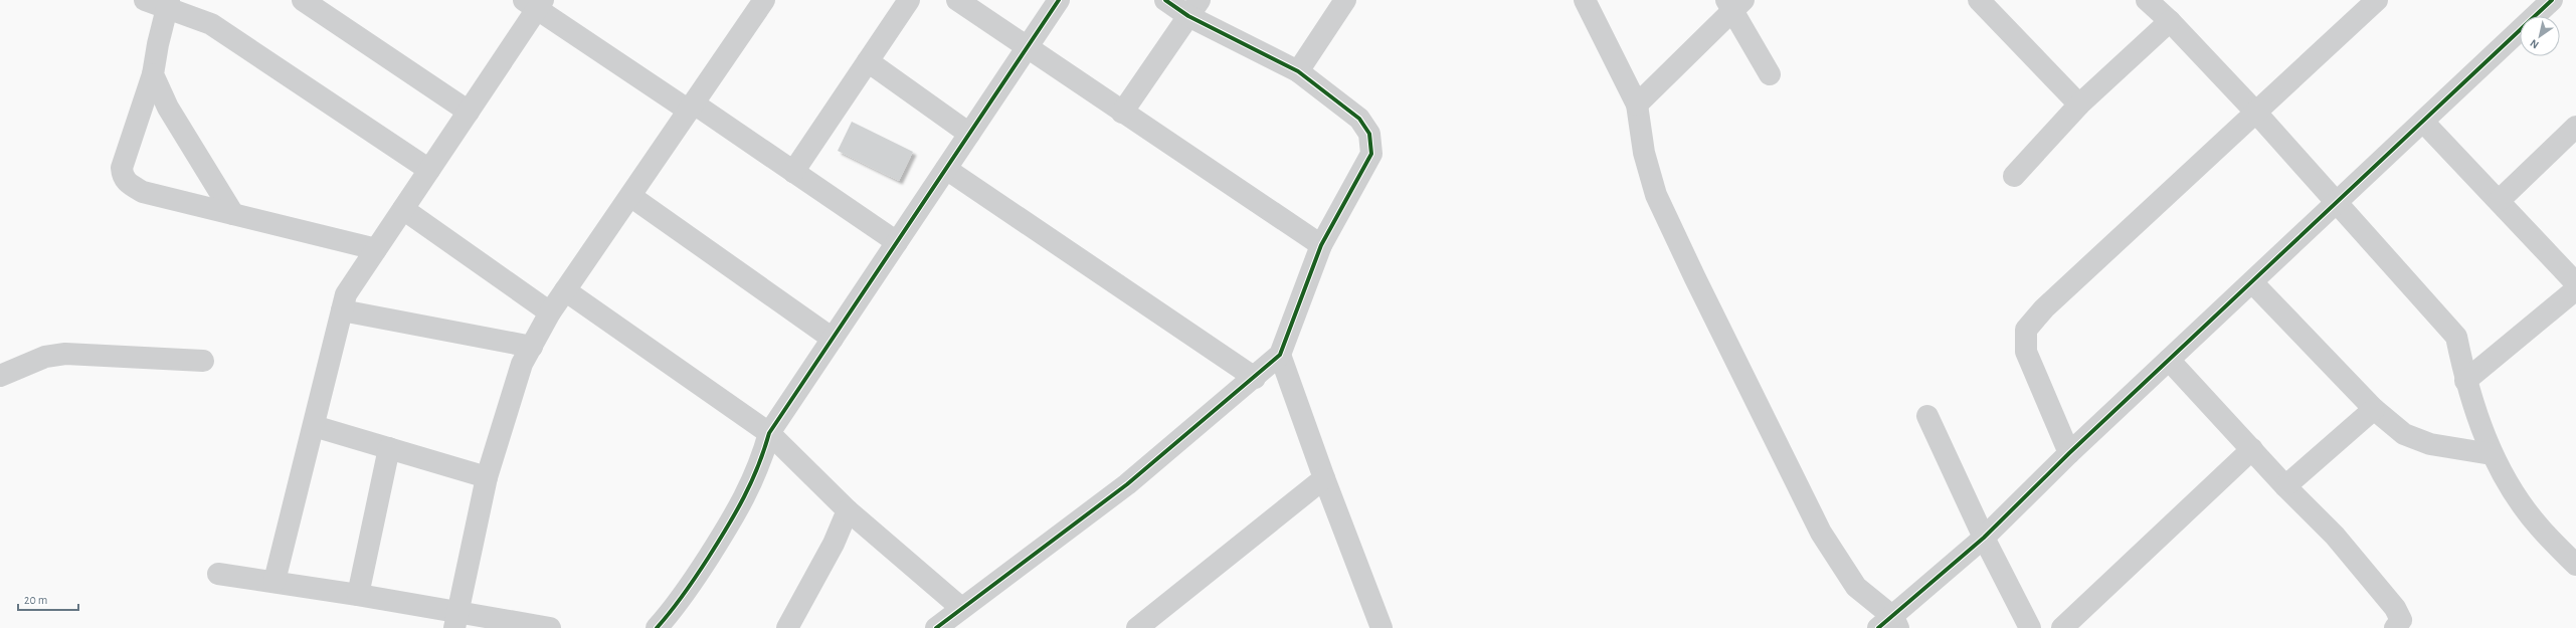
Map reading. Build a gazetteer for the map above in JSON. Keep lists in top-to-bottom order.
{
  "scale_bar": "20 m",
  "north": "bottom left"
}
